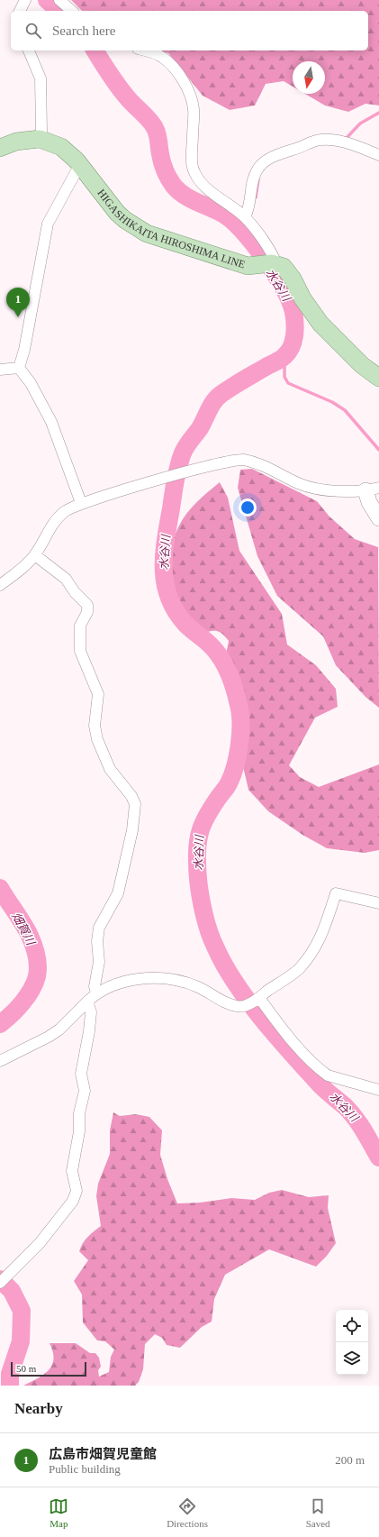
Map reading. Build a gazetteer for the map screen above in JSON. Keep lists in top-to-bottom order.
{
  "streets": {
    "main road": ["HIGASHIKAITA HIROSHIMA LINE"]
  },
  "water": ["水谷川", "畑賀川"],
  "scale_bar": "50 m",
  "north": "bottom",
  "page": {
    "search": "Search here",
    "pins": "1",
    "scale": "50 m",
    "heading": "Nearby",
    "list": [
      {
        "mark": "1",
        "name": "広島市畑賀児童館",
        "note": "Public building",
        "value": "200 m"
      }
    ],
    "nav": ["Map", "Directions", "Saved"]
  }
}
